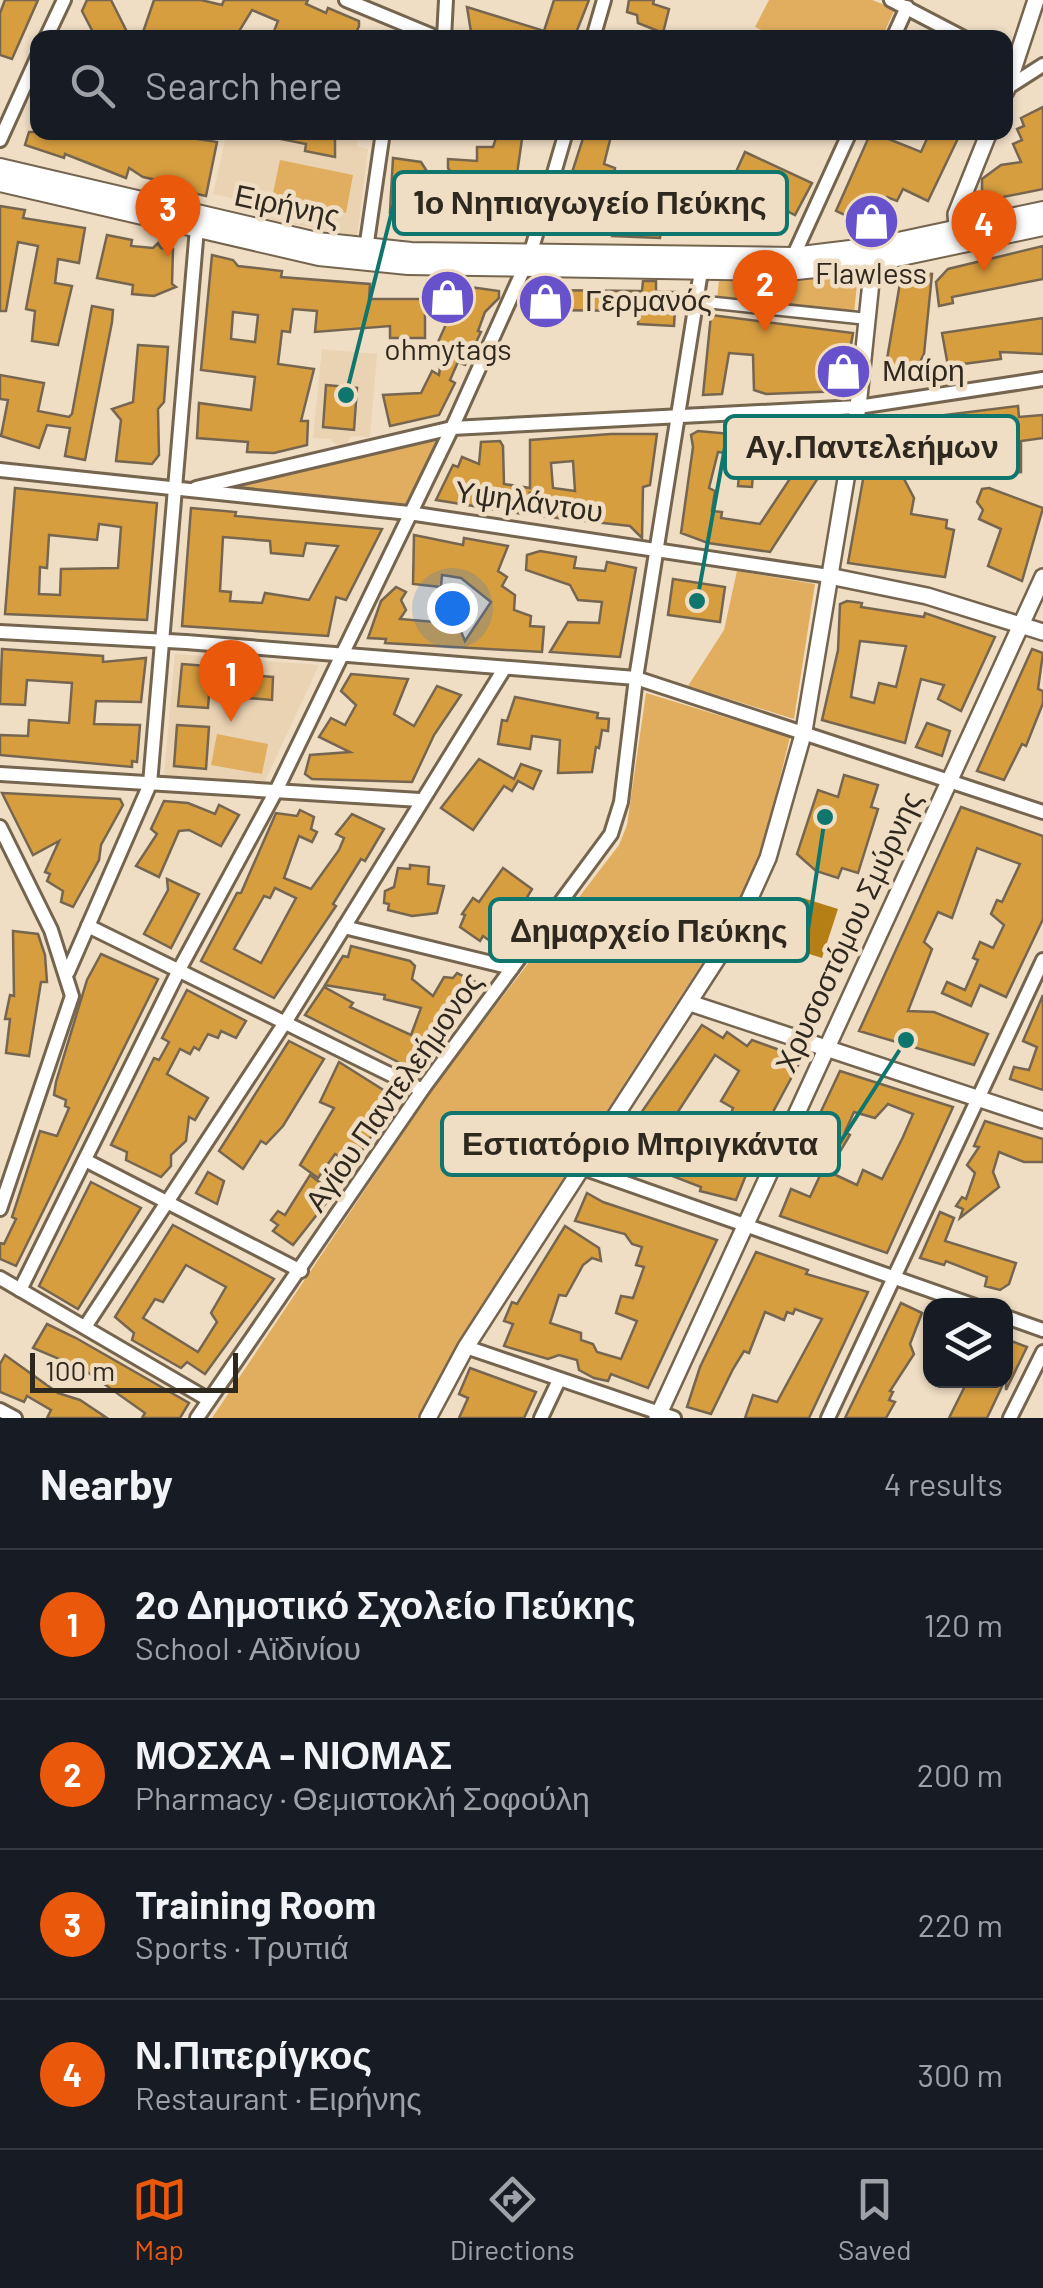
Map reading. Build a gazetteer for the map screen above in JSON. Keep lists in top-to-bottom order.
{
  "streets": {
    "main road": ["Ειρήνης"],
    "street": ["Υψηλάντου", "Χρυσοστόμου Σμύρνης", "Αγίου Παντελεήμονος"]
  },
  "crossings": [
    ["Ειρήνης", "Αγίου Παντελεήμονος"],
    ["Υψηλάντου", "Χρυσοστόμου Σμύρνης"],
    ["Υψηλάντου", "Αγίου Παντελεήμονος"]
  ],
  "places": {
    "shop": [
      "Flawless",
      "ohmytags",
      "Γερμανός",
      "Μαίρη"
    ],
    "other": [
      "1ο Νηπιαγωγείο Πεύκης",
      "Αγ.Παντελεήμων",
      "Δημαρχείο Πεύκης",
      "Εστιατόριο Μπριγκάντα"
    ]
  },
  "scale_bar": "100 m",
  "page": {
    "search": "Search here",
    "pins": [
      "3",
      "4",
      "2",
      "1"
    ],
    "scale": "100 m",
    "heading": ["Nearby", "4 results"],
    "list": [
      {
        "mark": "1",
        "name": "2ο Δημοτικό Σχολείο Πεύκης",
        "note": "School · Αϊδινίου",
        "value": "120 m"
      },
      {
        "mark": "2",
        "name": "ΜΟΣΧΑ - ΝΙΟΜΑΣ",
        "note": "Pharmacy · Θεμιστοκλή Σοφούλη",
        "value": "200 m"
      },
      {
        "mark": "3",
        "name": "Training Room",
        "note": "Sports · Τρυπιά",
        "value": "220 m"
      },
      {
        "mark": "4",
        "name": "Ν.Πιπερίγκος",
        "note": "Restaurant · Ειρήνης",
        "value": "300 m"
      }
    ],
    "nav": ["Map", "Directions", "Saved"]
  }
}
